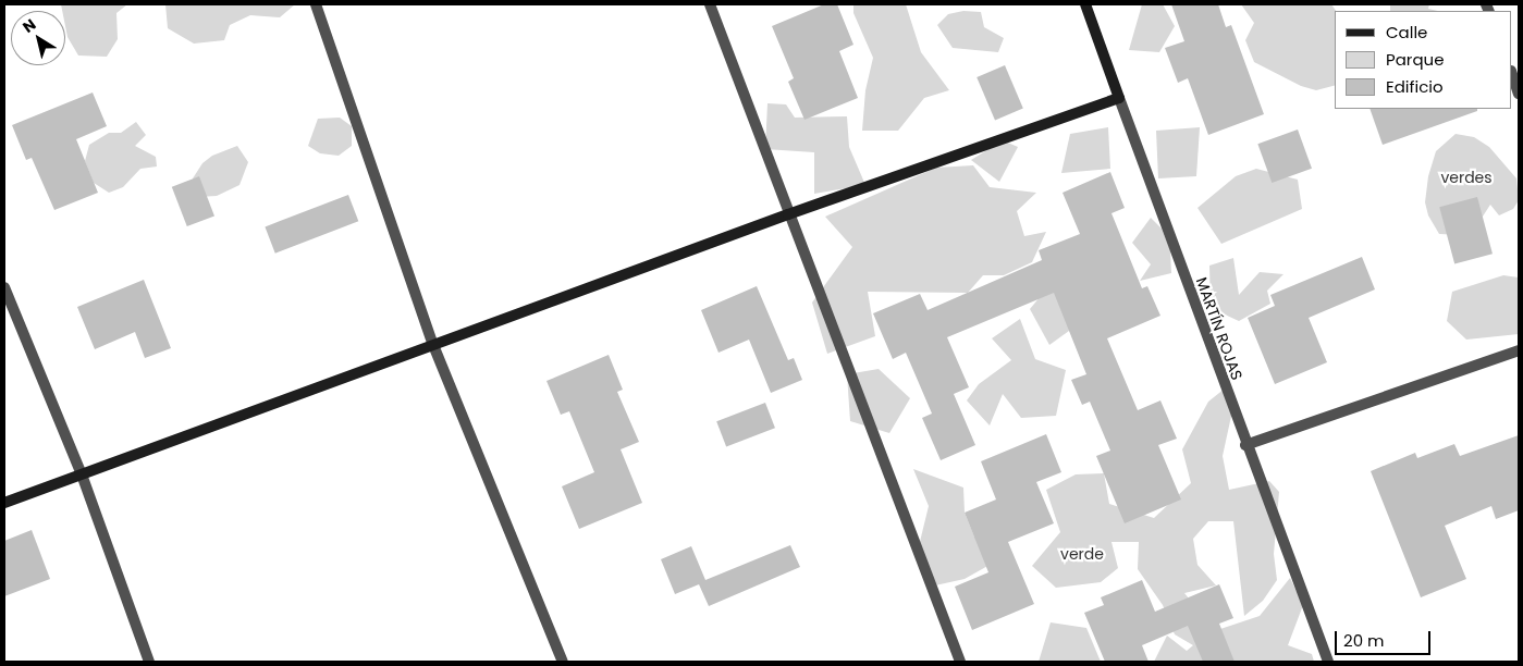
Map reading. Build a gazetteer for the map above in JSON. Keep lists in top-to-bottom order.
{
  "streets": {
    "street": ["MARTÍN ROJAS"]
  },
  "parks": ["verdes", "verde"],
  "legend": ["Calle", "Parque", "Edificio"],
  "scale_bar": "20 m",
  "north": "top left"
}
